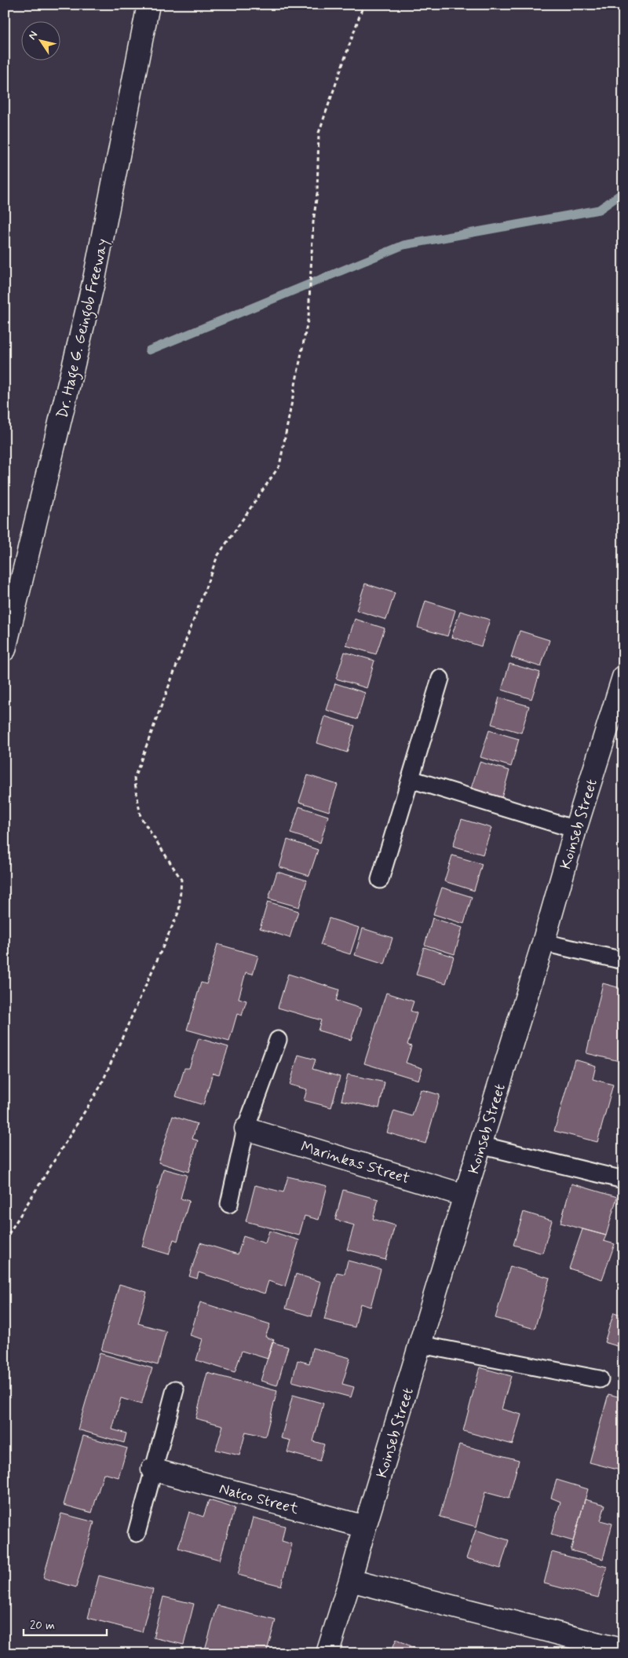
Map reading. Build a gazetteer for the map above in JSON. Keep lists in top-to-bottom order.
{
  "streets": {
    "main road": [
      "Dr. Hage G. Geingob Freeway",
      "Koinseb Street",
      "Marinkas Street",
      "Natco Street"
    ]
  },
  "crossings": [
    ["Koinseb Street", "Marinkas Street"],
    ["Koinseb Street", "Natco Street"]
  ],
  "scale_bar": "20 m",
  "north": "top left"
}
